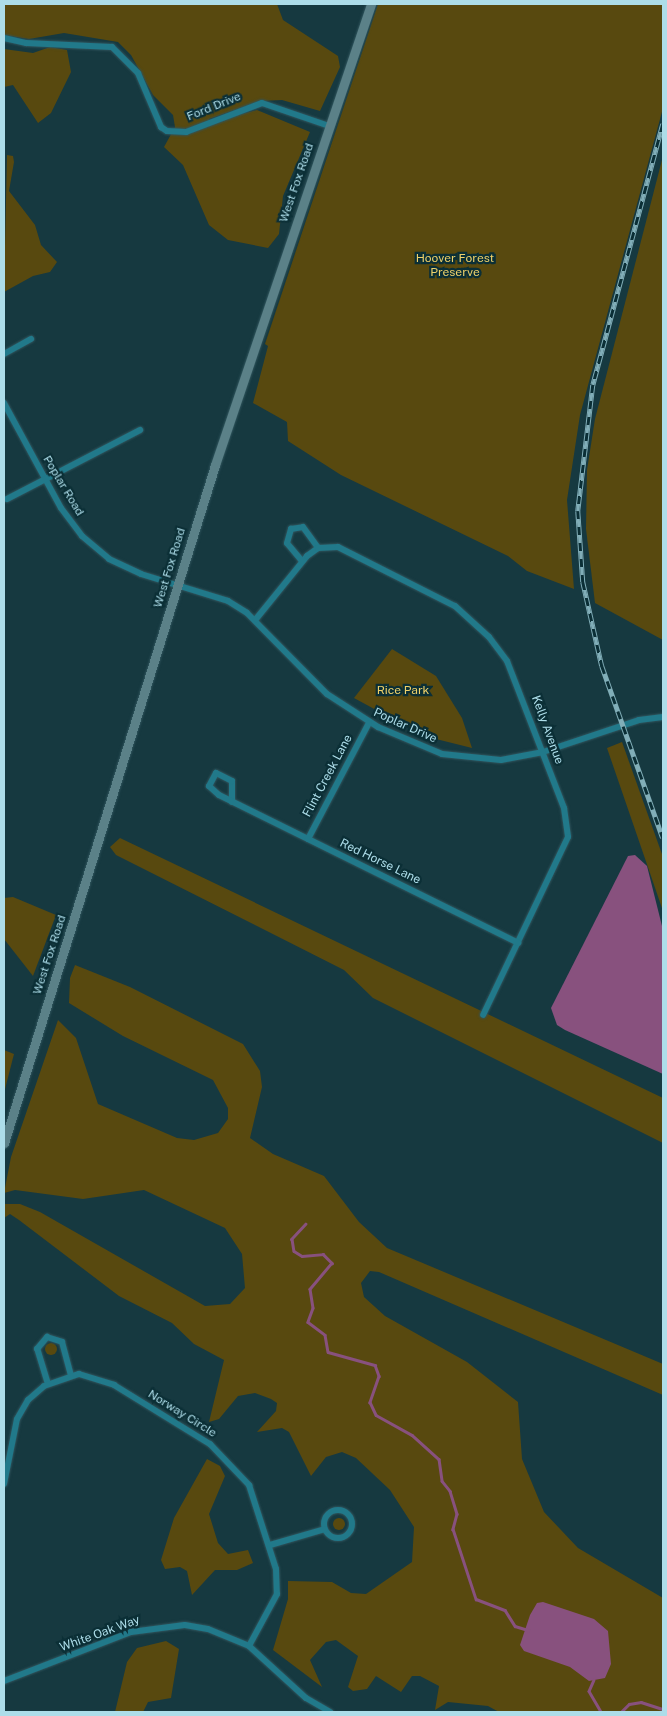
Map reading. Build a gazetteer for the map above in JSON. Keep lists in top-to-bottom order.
{
  "streets": {
    "street": [
      "Ford Drive",
      "West Fox Road",
      "Poplar Road",
      "Poplar Drive",
      "Kelly Avenue",
      "Flint Creek Lane",
      "Red Horse Lane",
      "Norway Circle",
      "White Oak Way"
    ]
  },
  "crossings": [
    ["Ford Drive", "West Fox Road"],
    ["West Fox Road", "Poplar Road"],
    ["West Fox Road", "Poplar Drive"],
    ["Poplar Road", "Poplar Drive"],
    ["Poplar Drive", "Kelly Avenue"],
    ["Poplar Drive", "Flint Creek Lane"],
    ["Kelly Avenue", "Red Horse Lane"],
    ["Flint Creek Lane", "Red Horse Lane"],
    ["Norway Circle", "White Oak Way"]
  ],
  "parks": ["Hoover Forest Preserve", "Rice Park"]
}
